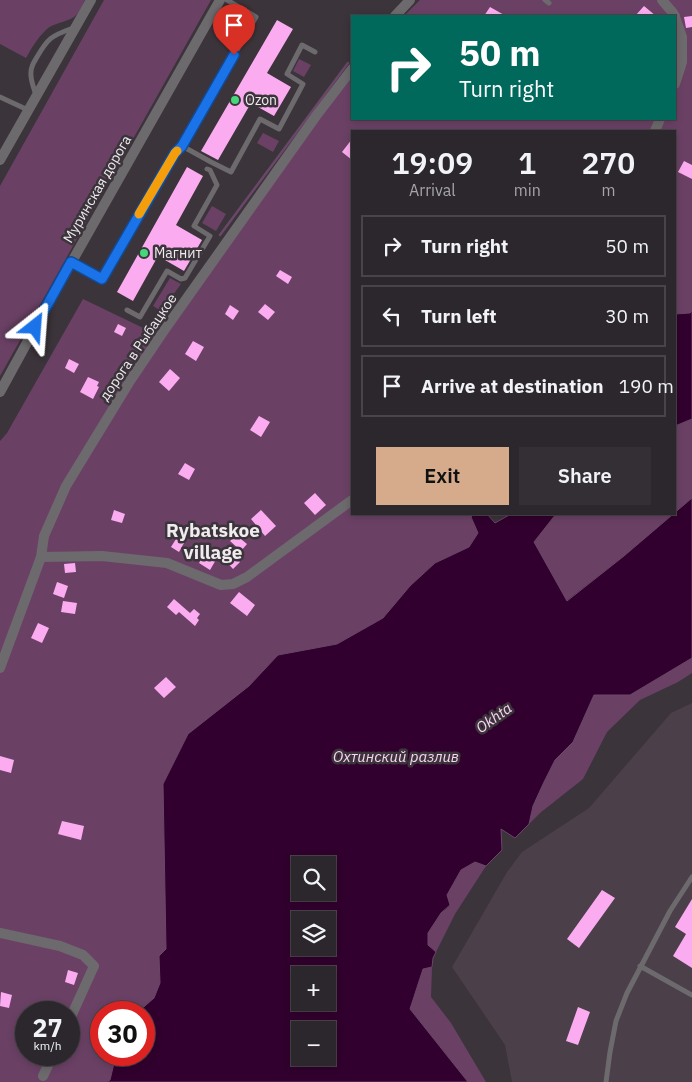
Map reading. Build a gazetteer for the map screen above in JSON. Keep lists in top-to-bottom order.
{
  "streets": {
    "street": ["Муринская дорога", "дорога в Рыбацкое"]
  },
  "districts": ["Rybatskoe village"],
  "water": ["Okhta", "Охтинский разлив"],
  "places": ["Ozon", "Магнит"],
  "page": {
    "turn": ["50 m", "Turn right"],
    "eta": [
      "19:09",
      "Arrival",
      "1",
      "min",
      "270",
      "m"
    ],
    "list": [
      {
        "name": "Turn right",
        "value": "50 m"
      },
      {
        "name": "Turn left",
        "value": "30 m"
      },
      {
        "name": "Arrive at destination",
        "value": "190 m"
      }
    ],
    "buttons": ["Exit", "Share"],
    "map_buttons": ["+", "−"],
    "speed": "27 km/h",
    "limit": "30"
  }
}
